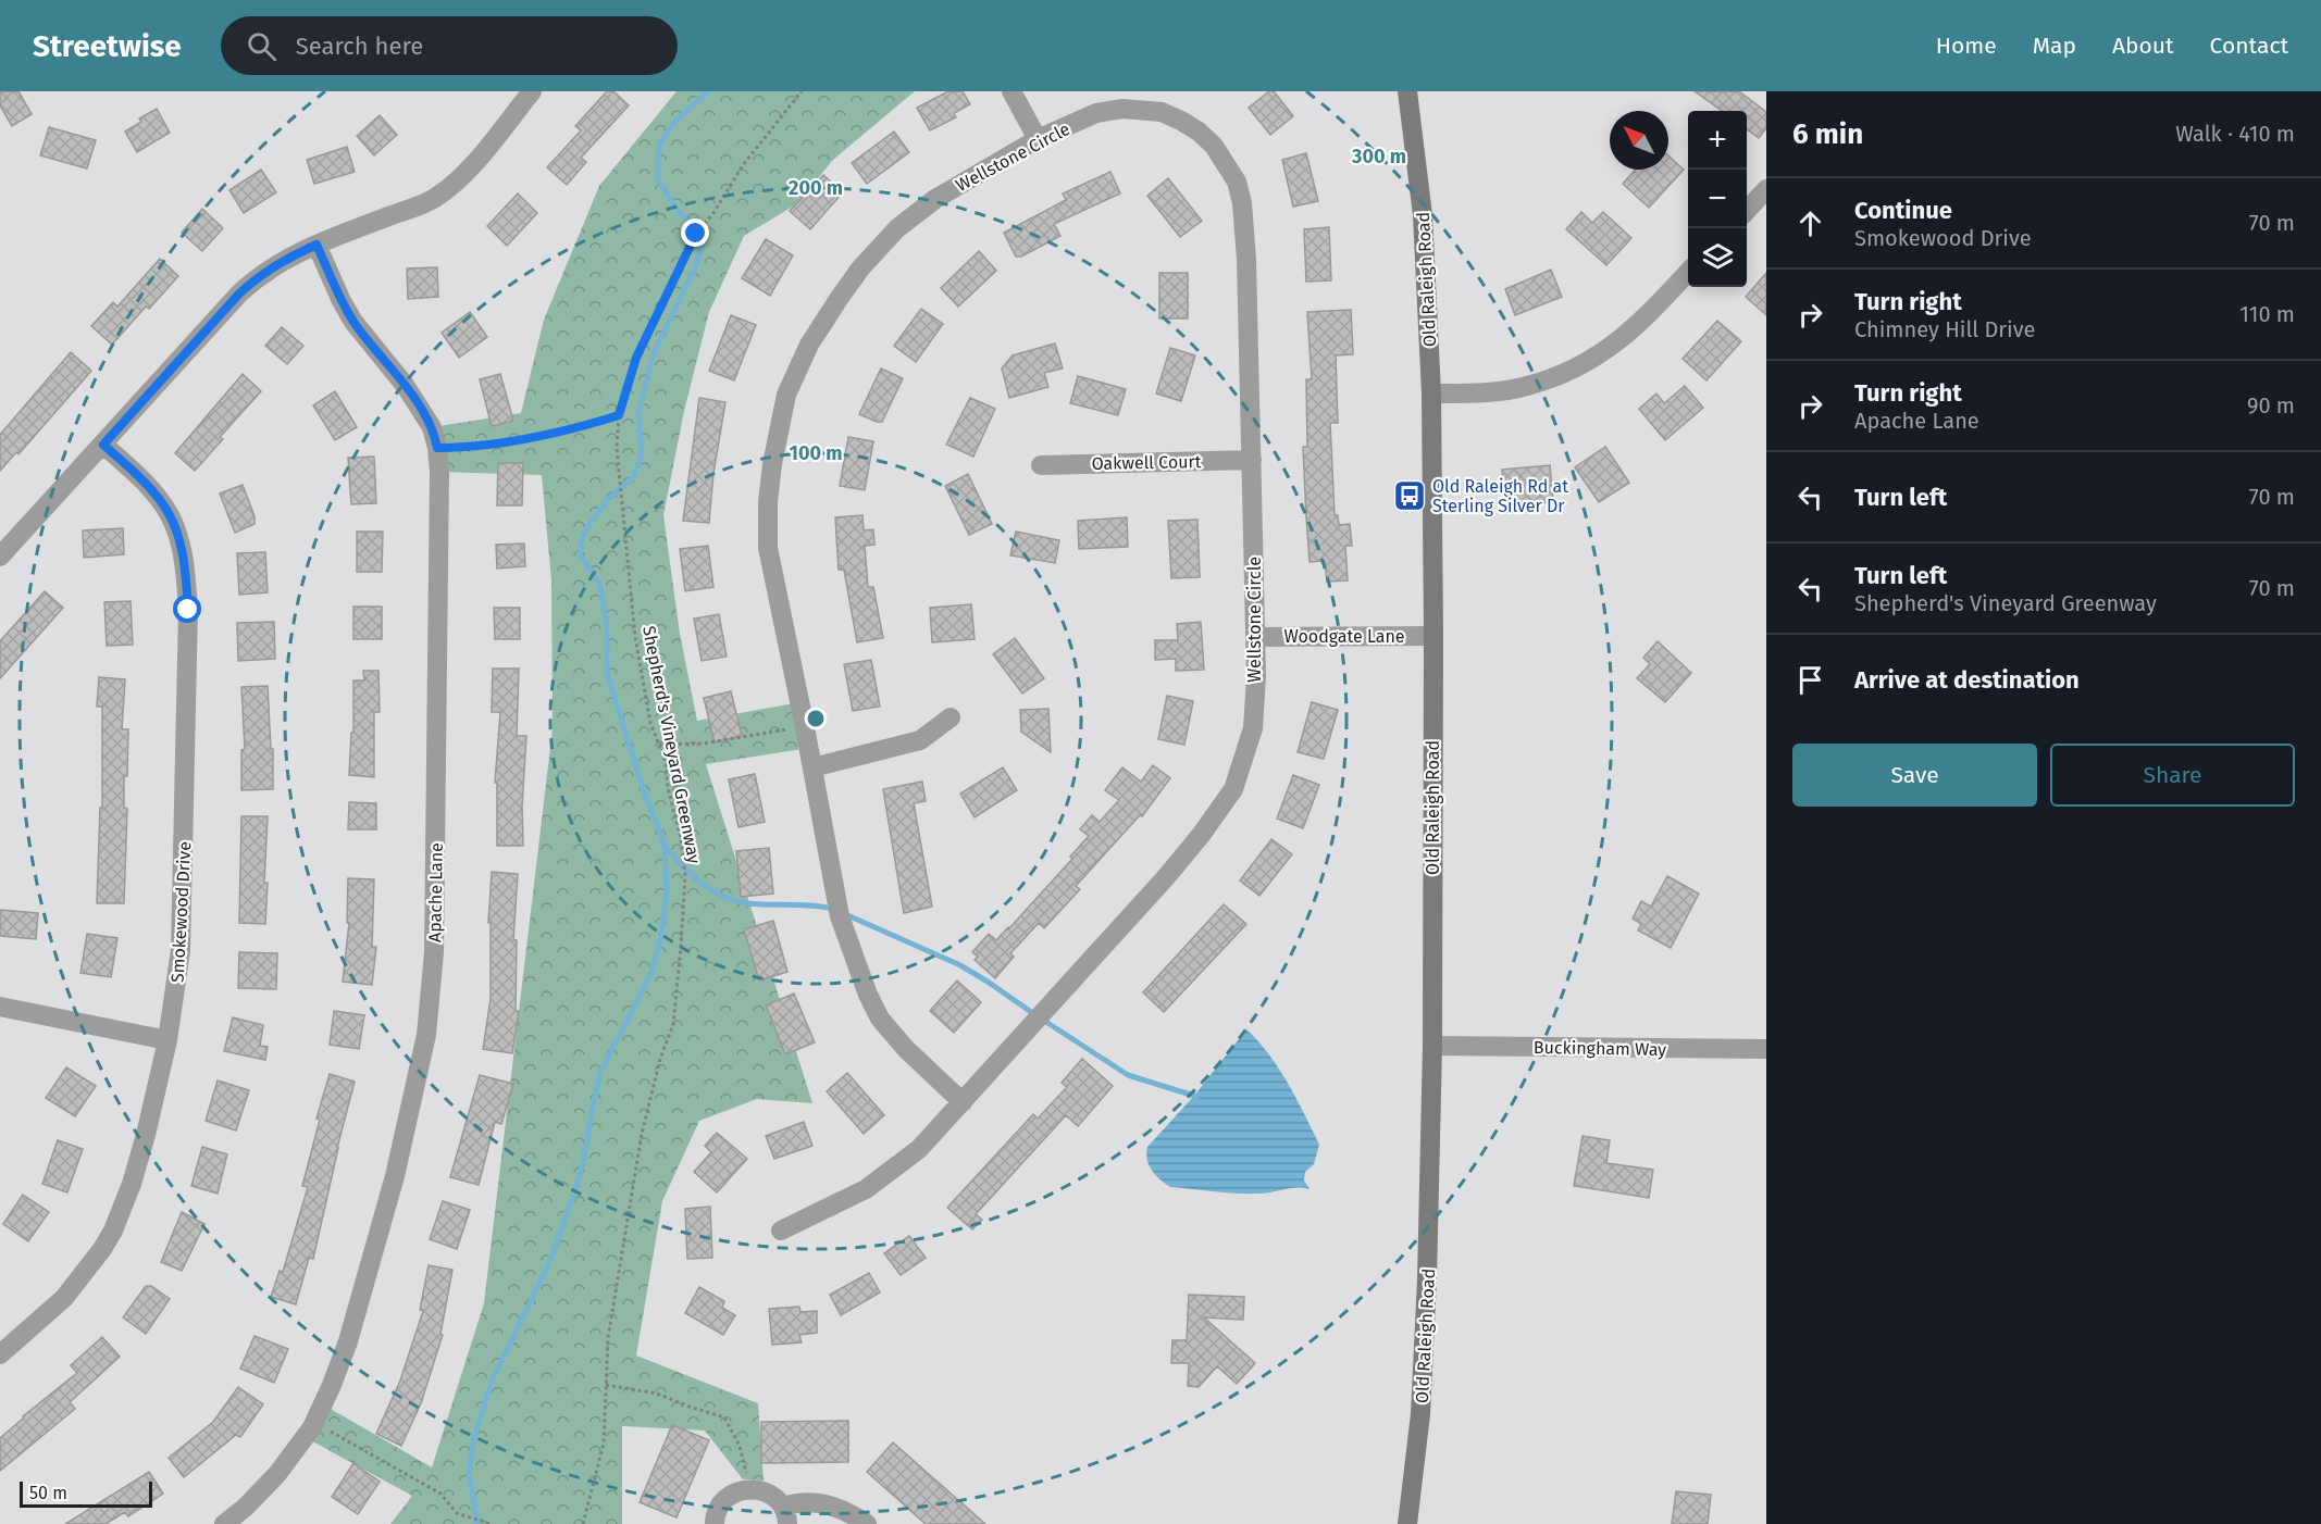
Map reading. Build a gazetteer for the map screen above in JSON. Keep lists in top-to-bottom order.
{
  "streets": {
    "main road": ["Old Raleigh Road"],
    "street": [
      "Wellstone Circle",
      "Oakwell Court",
      "Woodgate Lane",
      "Apache Lane",
      "Smokewood Drive",
      "Buckingham Way"
    ],
    "path": ["Shepherd's Vineyard Greenway"]
  },
  "crossings": [
    ["Wellstone Circle", "Oakwell Court"],
    ["Wellstone Circle", "Woodgate Lane"],
    ["Old Raleigh Road", "Woodgate Lane"],
    ["Old Raleigh Road", "Buckingham Way"]
  ],
  "places": {
    "bus stop": ["Old Raleigh Rd at Sterling Silver Dr"]
  },
  "scale_bar": "50 m",
  "north": "top left",
  "page": {
    "header": "Streetwise",
    "search": "Search here",
    "nav": [
      "Home",
      "Map",
      "About",
      "Contact"
    ],
    "heading": ["6 min", "Walk · 410 m"],
    "map_buttons": ["+", "−"],
    "list": [
      ["Continue", "Smokewood Drive", "70 m"],
      ["Turn right", "Chimney Hill Drive", "110 m"],
      ["Turn right", "Apache Lane", "90 m"],
      ["Turn left", "70 m"],
      ["Turn left", "Shepherd's Vineyard Greenway", "70 m"],
      "Arrive at destination"
    ],
    "buttons": ["Save", "Share"],
    "scale": "50 m"
  },
  "rings": ["300 m", "200 m", "100 m"]
}
